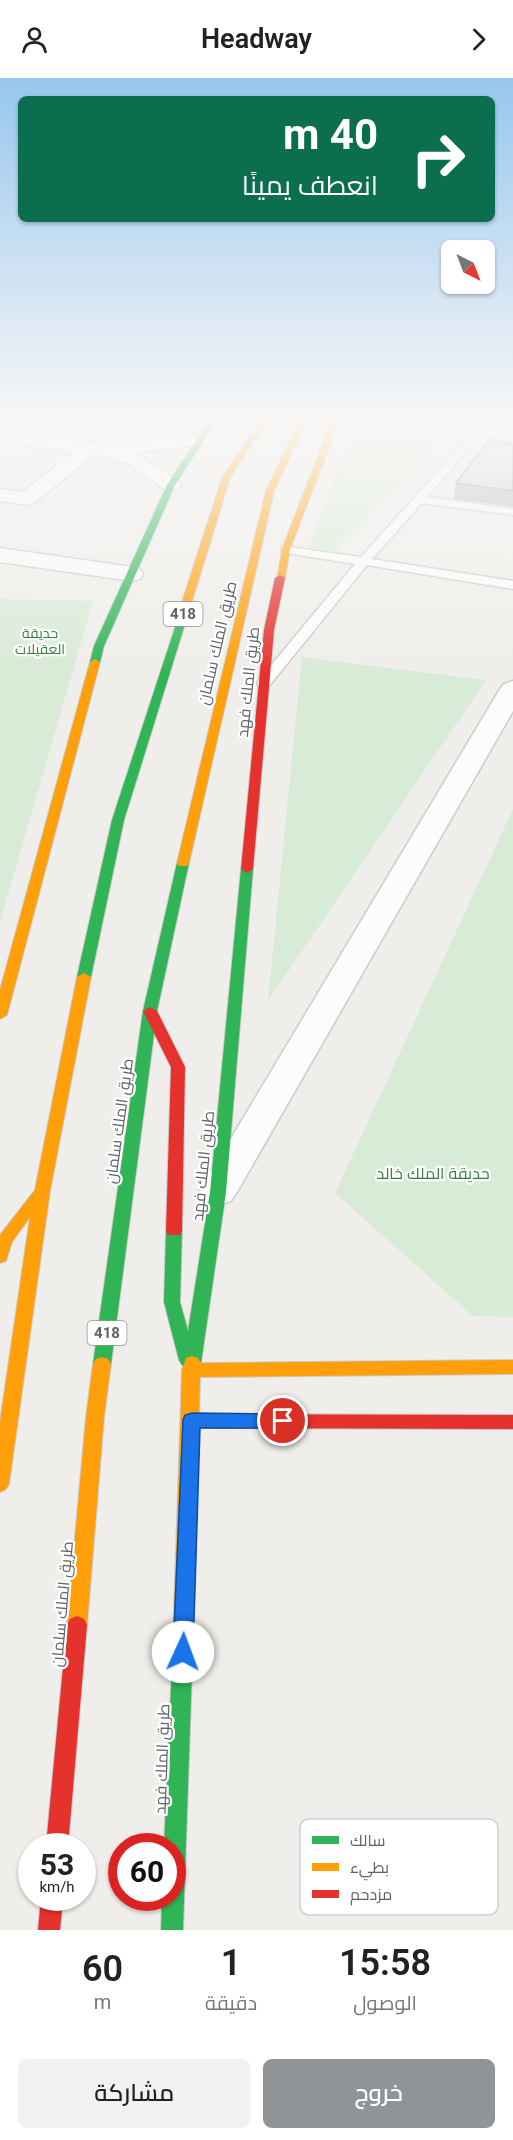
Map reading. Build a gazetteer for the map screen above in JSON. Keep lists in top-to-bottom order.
{
  "streets": {
    "main road": ["418", "طريق الملك سلمان", "طريق الملك فهد"]
  },
  "parks": ["حديقة العقيلات", "حديقة الملك خالد"],
  "legend": ["سالك", "بطيء", "مزدحم"],
  "north": "bottom right",
  "page": {
    "header": "Headway",
    "turn": ["40 m", "انعطف يمينًا"],
    "speed": "53 km/h",
    "limit": "60",
    "eta": [
      "15:58",
      "الوصول",
      "1",
      "دقيقة",
      "60",
      "m"
    ],
    "buttons": ["خروج", "مشاركة"]
  }
}
